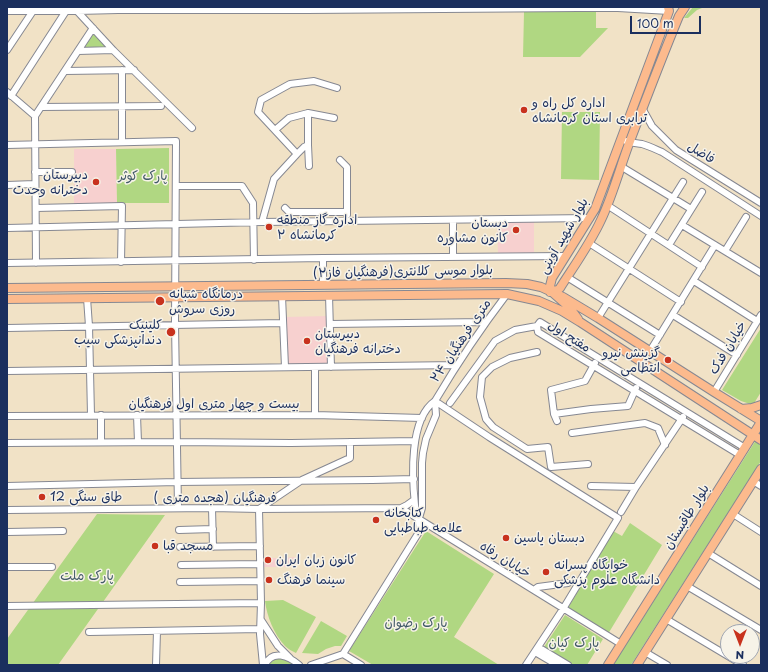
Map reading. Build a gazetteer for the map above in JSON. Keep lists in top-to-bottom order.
{
  "streets": {
    "main road": ["بلوار شهید آوینی", "بلوار موسی کلانتری(فرهنگیان فاز۲)", "بلوار طاقبستان"],
    "street": [
      "فاضل",
      "مفتح اول",
      "۲۴ متری فرهنگیان",
      "خیابان فدک",
      "بیست و چهار متری اول فرهنگیان",
      "فرهنگیان (هجده متری )",
      "خیابان رفاه"
    ]
  },
  "crossings": [
    ["فاضل", "بلوار شهید آوینی"],
    ["بلوار شهید آوینی", "بلوار موسی کلانتری(فرهنگیان فاز۲)"],
    ["بلوار موسی کلانتری(فرهنگیان فاز۲)", "۲۴ متری فرهنگیان"],
    ["بلوار موسی کلانتری(فرهنگیان فاز۲)", "خیابان فدک"],
    ["بلوار موسی کلانتری(فرهنگیان فاز۲)", "بلوار طاقبستان"],
    ["مفتح اول", "بلوار طاقبستان"],
    ["۲۴ متری فرهنگیان", "بیست و چهار متری اول فرهنگیان"],
    ["۲۴ متری فرهنگیان", "خیابان رفاه"],
    ["بلوار طاقبستان", "خیابان رفاه"]
  ],
  "parks": [
    "پارک کوثر",
    "پارک ملت",
    "پارک رضوان",
    "پارک کیان"
  ],
  "places": [
    "اداره کل راه و ترابری استان کرمانشاه",
    "دبیرستان دخترانه وحدت",
    "اداره گاز منطقه ۲ کرمانشاه",
    "دبستان کانون مشاوره",
    "درمانگاه شبانه روزی سروش",
    "کلینیک دندانپزشکی سیب",
    "دبیرستان دخترانه فرهنگیان",
    "گزینش نیرو انتظامی",
    "طاق سنگی 12",
    "کتابخانه علامه طباطبایی",
    "دبستان یاسین",
    "مسجد قبا",
    "کانون زبان ایران",
    "خوابگاه پسرانه دانشگاه علوم پزشکی",
    "سینما فرهنگ"
  ],
  "scale_bar": "100 m",
  "north": "bottom"
}
